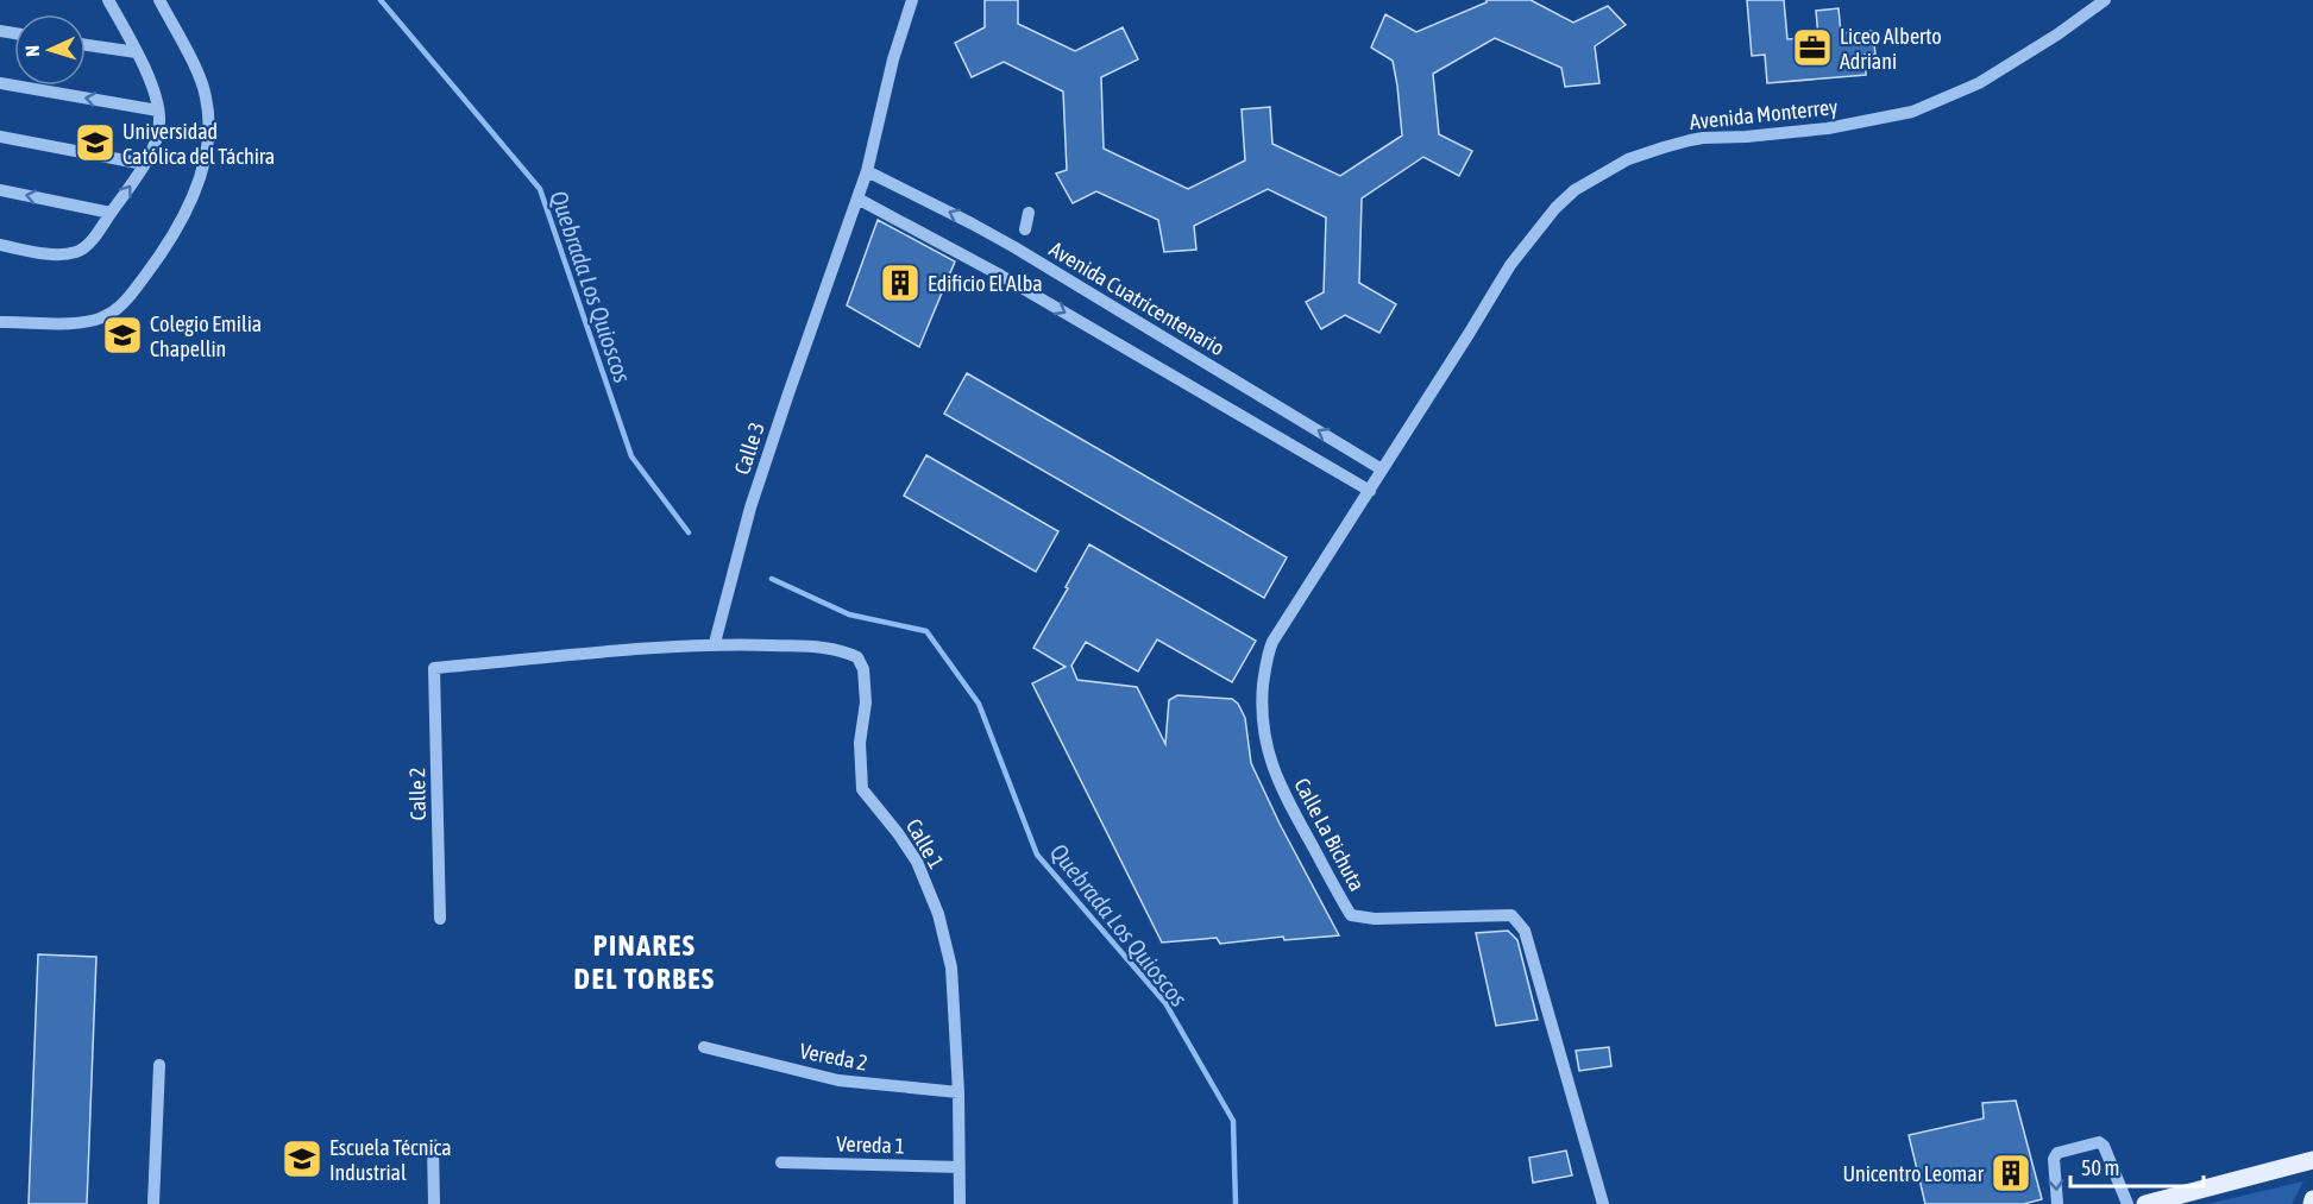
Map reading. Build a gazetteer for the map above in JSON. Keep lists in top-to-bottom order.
{
  "streets": {
    "street": [
      "Avenida Monterrey",
      "Avenida Cuatricentenario",
      "Calle 3",
      "Calle 2",
      "Calle La Bichuta",
      "Calle 1",
      "Vereda 2",
      "Vereda 1"
    ]
  },
  "crossings": [
    ["Avenida Monterrey", "Avenida Cuatricentenario"],
    ["Avenida Monterrey", "Calle La Bichuta"],
    ["Avenida Cuatricentenario", "Calle 3"],
    ["Avenida Cuatricentenario", "Calle La Bichuta"],
    ["Calle 3", "Calle 2"],
    ["Calle 3", "Calle 1"],
    ["Calle 2", "Calle 1"],
    ["Calle 1", "Vereda 2"],
    ["Calle 1", "Vereda 1"]
  ],
  "districts": ["PINARES DEL TORBES"],
  "water": ["Quebrada Los Quioscos"],
  "places": {
    "office": ["Liceo Alberto Adriani"],
    "school or university": ["Universidad Católica del Táchira", "Colegio Emilia Chapellin", "Escuela Técnica Industrial"],
    "building": ["Edificio El Alba", "Unicentro Leomar"]
  },
  "scale_bar": "50 m",
  "north": "left"
}
